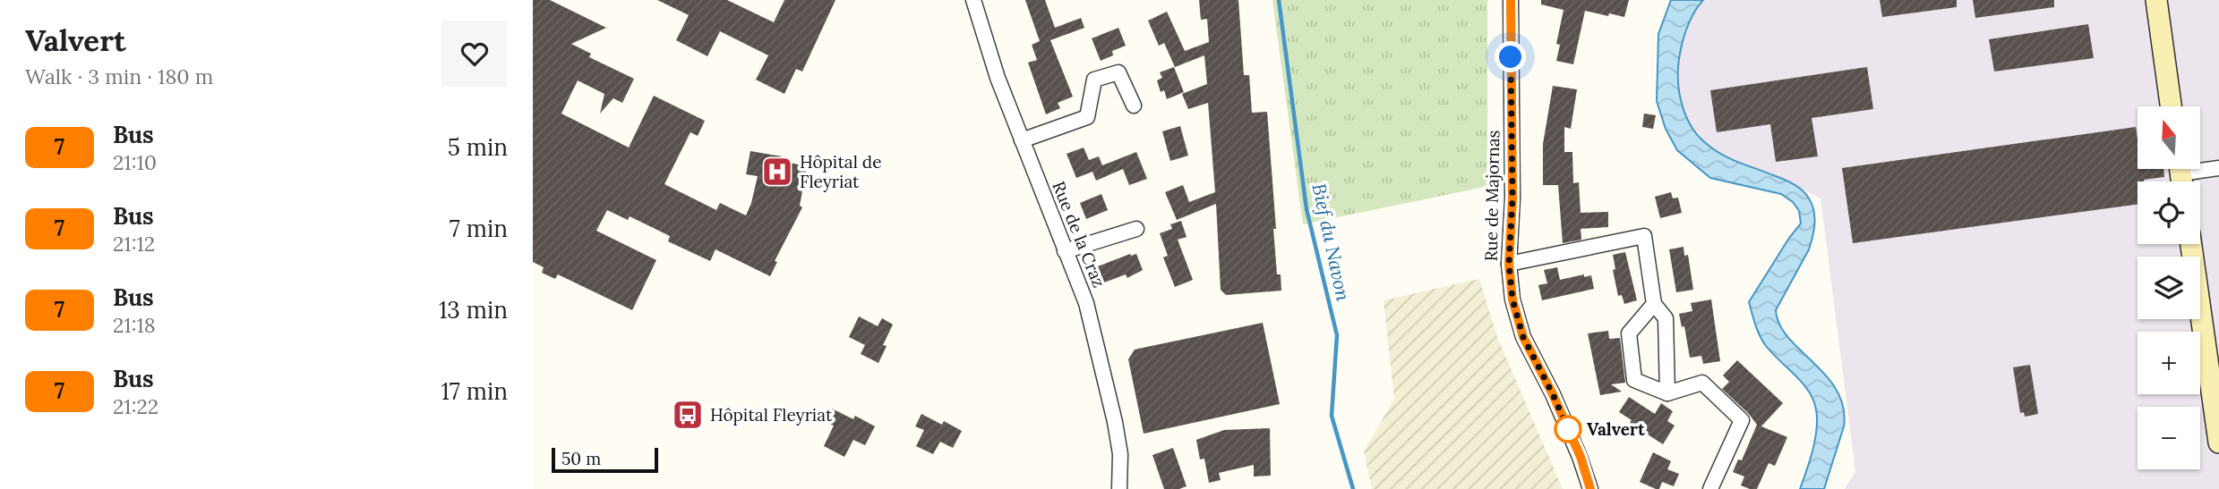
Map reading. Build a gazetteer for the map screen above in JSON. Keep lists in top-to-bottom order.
{
  "streets": {
    "street": ["Rue de Majornas", "Rue de la Craz"]
  },
  "water": ["Bief du Navon"],
  "places": {
    "hospital": ["Hôpital de Fleyriat"],
    "bus stop": ["Hôpital Fleyriat"],
    "other": ["Valvert"]
  },
  "lines": ["bus line 7"],
  "scale_bar": "50 m",
  "north": "top",
  "page": {
    "heading": ["Valvert", "Walk · 3 min · 180 m"],
    "list": [
      {
        "mark": "7",
        "name": "Bus",
        "note": "21:10",
        "value": "5 min"
      },
      {
        "mark": "7",
        "name": "Bus",
        "note": "21:12",
        "value": "7 min"
      },
      {
        "mark": "7",
        "name": "Bus",
        "note": "21:18",
        "value": "13 min"
      },
      {
        "mark": "7",
        "name": "Bus",
        "note": "21:22",
        "value": "17 min"
      }
    ],
    "map_buttons": ["+", "−"],
    "scale": "50 m"
  }
}
